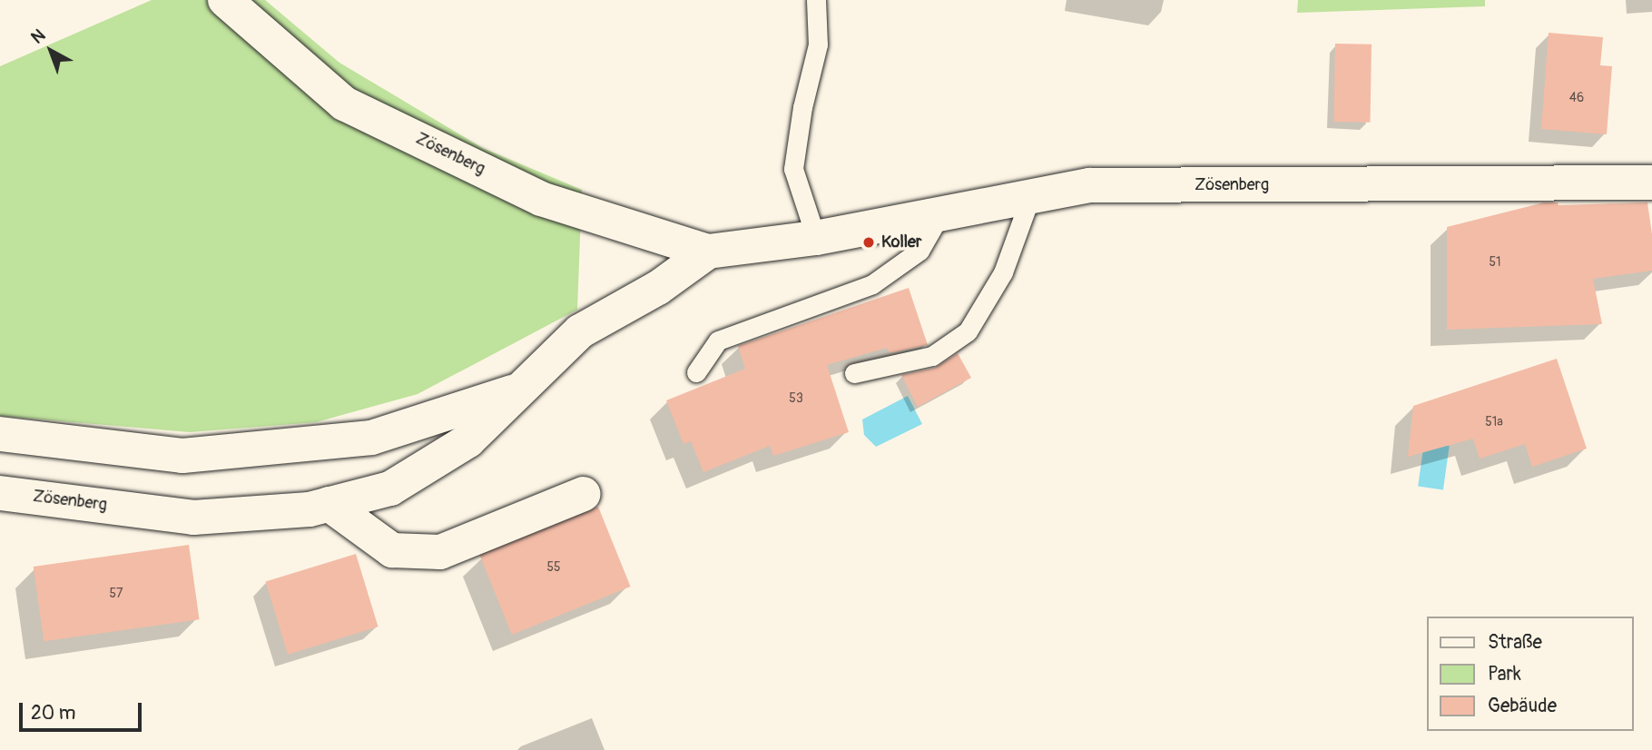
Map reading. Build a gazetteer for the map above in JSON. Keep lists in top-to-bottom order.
{
  "streets": {
    "street": ["Zösenberg"]
  },
  "places": ["Koller"],
  "house_numbers": [
    "46",
    "51",
    "53",
    "51a",
    "55",
    "57"
  ],
  "legend": ["Straße", "Park", "Gebäude"],
  "scale_bar": "20 m",
  "north": "top left"
}
